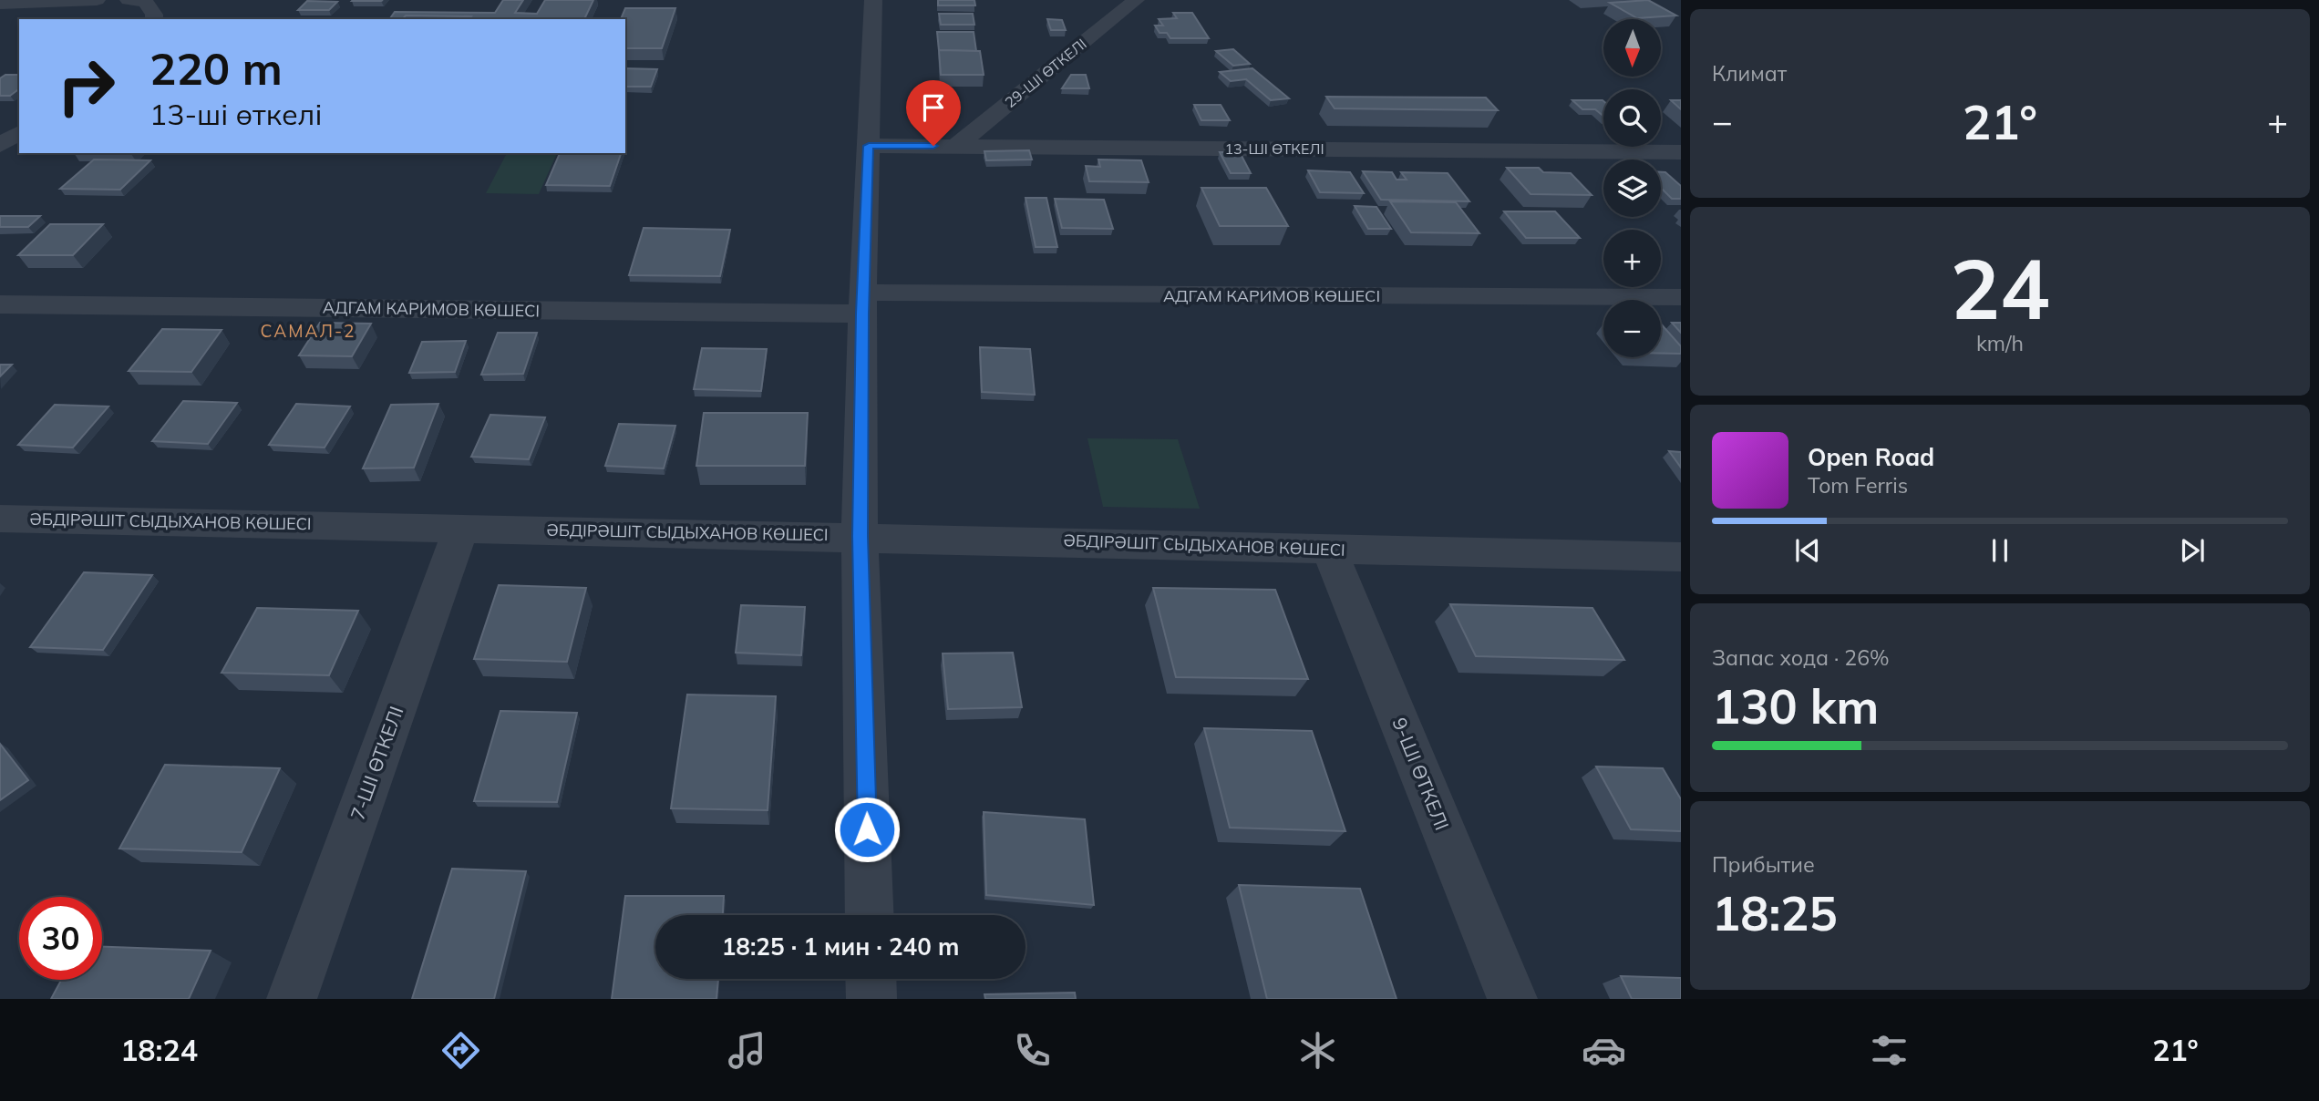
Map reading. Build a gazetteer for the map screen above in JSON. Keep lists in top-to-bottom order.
{
  "streets": {
    "street": [
      "29-ШІ ӨТКЕЛІ",
      "13-ШІ ӨТКЕЛІ",
      "АДГАМ КАРИМОВ КӨШЕСІ",
      "ӘБДІРӘШІТ СЫДЫХАНОВ КӨШЕСІ",
      "7-ШІ ӨТКЕЛІ",
      "9-ШІ ӨТКЕЛІ"
    ]
  },
  "crossings": [
    ["29-ШІ ӨТКЕЛІ", "13-ШІ ӨТКЕЛІ"],
    ["ӘБДІРӘШІТ СЫДЫХАНОВ КӨШЕСІ", "7-ШІ ӨТКЕЛІ"],
    ["ӘБДІРӘШІТ СЫДЫХАНОВ КӨШЕСІ", "9-ШІ ӨТКЕЛІ"]
  ],
  "districts": ["САМАЛ-2"],
  "north": "bottom",
  "page": {
    "tile": [
      "Климат",
      ["24", "km/h"],
      ["Запас хода · 26%", "130 km"],
      ["Прибытие", "18:25"]
    ],
    "map_buttons": ["+", "−"],
    "turn": ["220 m", "13-ші өткелі"],
    "heat": ["−", "21°", "+"],
    "song": ["Open Road", "Tom Ferris"],
    "limit": "30",
    "trip": "18:25 · 1 мин · 240 m",
    "tabs": ["18:24", "21°"]
  }
}
